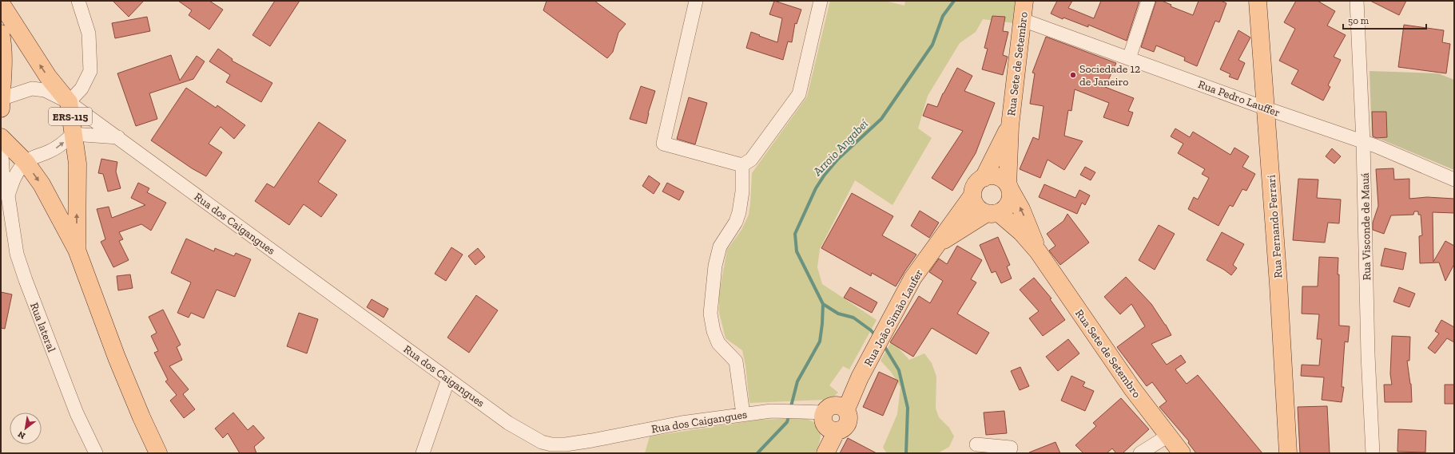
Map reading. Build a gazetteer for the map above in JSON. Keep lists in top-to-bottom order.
{
  "streets": {
    "main road": [
      "Rua Sete de Setembro",
      "ERS-115",
      "Rua Fernando Ferrari",
      "Rua João Simão Laufer"
    ],
    "street": [
      "Rua Pedro Lauffer",
      "Rua dos Caigangues",
      "Rua Visconde de Mauá",
      "Rua lateral"
    ]
  },
  "crossings": [
    ["Rua Sete de Setembro", "Rua Pedro Lauffer"],
    ["Rua Sete de Setembro", "Rua João Simão Laufer"],
    ["Rua Pedro Lauffer", "Rua Fernando Ferrari"],
    ["Rua Pedro Lauffer", "Rua Visconde de Mauá"],
    ["ERS-115", "Rua dos Caigangues"],
    ["ERS-115", "Rua lateral"],
    ["Rua dos Caigangues", "Rua João Simão Laufer"]
  ],
  "water": ["Arroio Angabeí"],
  "places": ["Sociedade 12 de Janeiro"],
  "scale_bar": "50 m",
  "north": "bottom left"
}
